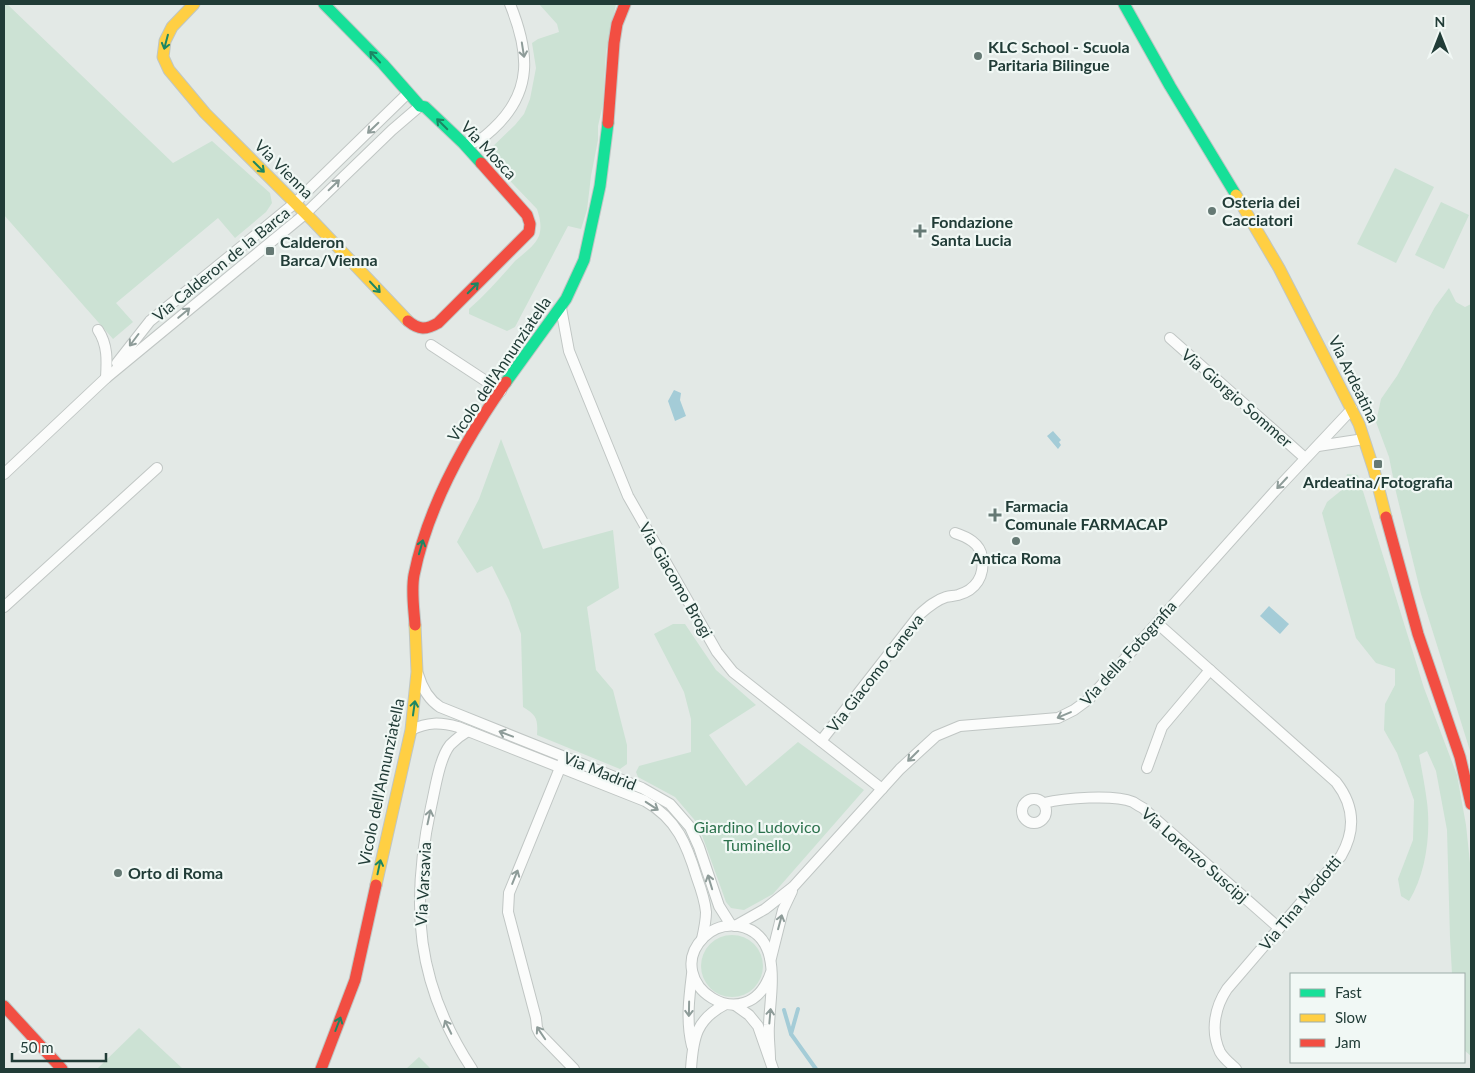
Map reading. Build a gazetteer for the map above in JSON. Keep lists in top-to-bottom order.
{
  "streets": {
    "street": [
      "Via Mosca",
      "Via Vienna",
      "Via Calderon de la Barca",
      "Vicolo dell'Annunziatella",
      "Via Ardeatina",
      "Via Giorgio Sommer",
      "Via Giacomo Brogi",
      "Via della Fotografia",
      "Via Giacomo Caneva",
      "Via Madrid",
      "Via Lorenzo Suscipj",
      "Via Varsavia",
      "Via Tina Modotti"
    ]
  },
  "crossings": [
    ["Via Mosca", "Via Vienna"],
    ["Via Mosca", "Via Calderon de la Barca"],
    ["Via Vienna", "Via Calderon de la Barca"],
    ["Vicolo dell'Annunziatella", "Via Giacomo Brogi"],
    ["Vicolo dell'Annunziatella", "Via Madrid"],
    ["Via Ardeatina", "Via della Fotografia"],
    ["Via Giorgio Sommer", "Via della Fotografia"],
    ["Via Giacomo Brogi", "Via della Fotografia"],
    ["Via Giacomo Brogi", "Via Giacomo Caneva"],
    ["Via della Fotografia", "Via Madrid"],
    ["Via della Fotografia", "Via Tina Modotti"],
    ["Via Madrid", "Via Varsavia"],
    ["Via Lorenzo Suscipj", "Via Tina Modotti"]
  ],
  "one_way": ["Via Vienna", "Vicolo dell'Annunziatella", "Via Varsavia"],
  "parks": ["Giardino Ludovico Tuminello"],
  "places": {
    "other": [
      "KLC School - Scuola Paritaria Bilingue",
      "Osteria dei Cacciatori",
      "Antica Roma",
      "Orto di Roma"
    ],
    "health": ["Fondazione Santa Lucia", "Farmacia Comunale FARMACAP"],
    "transit": ["Calderon Barca/Vienna", "Ardeatina/Fotografia"]
  },
  "legend": ["Fast", "Slow", "Jam"],
  "scale_bar": "50 m",
  "north": "top"
}
